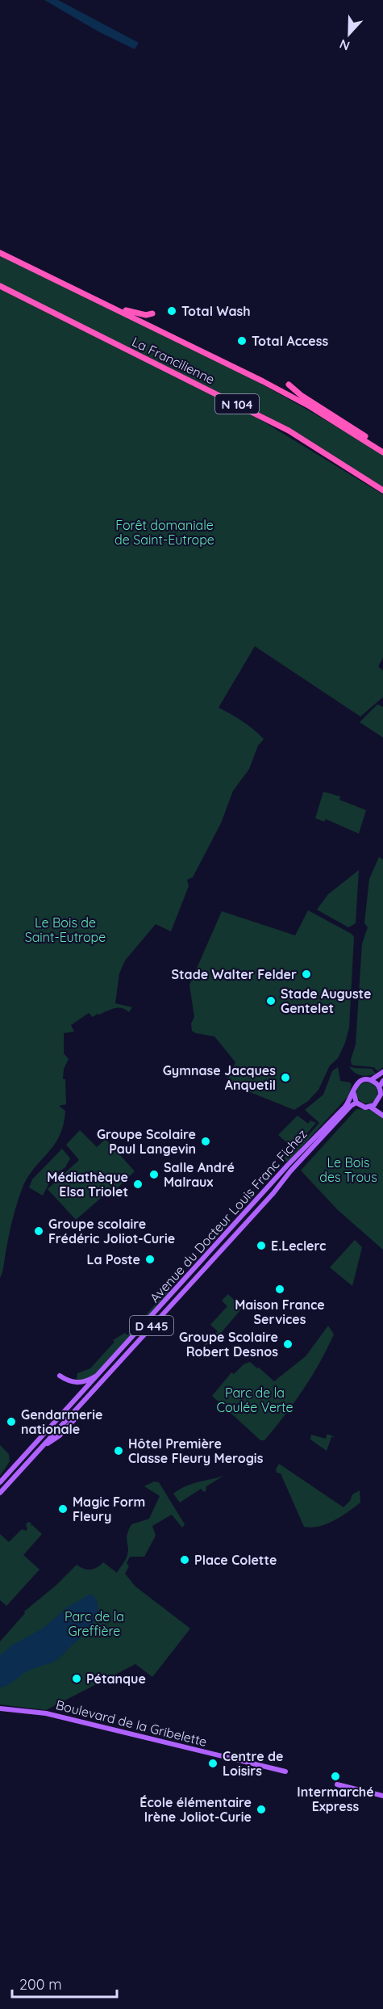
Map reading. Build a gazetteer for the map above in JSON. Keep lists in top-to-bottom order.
{
  "streets": {
    "highway": ["La Francilienne", "N 104"],
    "main road": ["Avenue du Docteur Louis Franc Fichez", "D 445", "Boulevard de la Gribelette"]
  },
  "parks": [
    "Forêt domaniale de Saint-Eutrope",
    "Le Bois de Saint-Eutrope",
    "Le Bois des Trous",
    "Parc de la Coulée Verte",
    "Parc de la Greffière"
  ],
  "places": [
    "Total Wash",
    "Total Access",
    "Stade Walter Felder",
    "Stade Auguste Gentelet",
    "Gymnase Jacques Anquetil",
    "Groupe Scolaire Paul Langevin",
    "Salle André Malraux",
    "Médiathèque Elsa Triolet",
    "Groupe scolaire Frédéric Joliot-Curie",
    "E.Leclerc",
    "La Poste",
    "Maison France Services",
    "Groupe Scolaire Robert Desnos",
    "Gendarmerie nationale",
    "Hôtel Première Classe Fleury Merogis",
    "Magic Form Fleury",
    "Place Colette",
    "Pétanque",
    "Centre de Loisirs",
    "Intermarché Express",
    "École élémentaire Irène Joliot-Curie"
  ],
  "scale_bar": "200 m",
  "north": "bottom"
}
